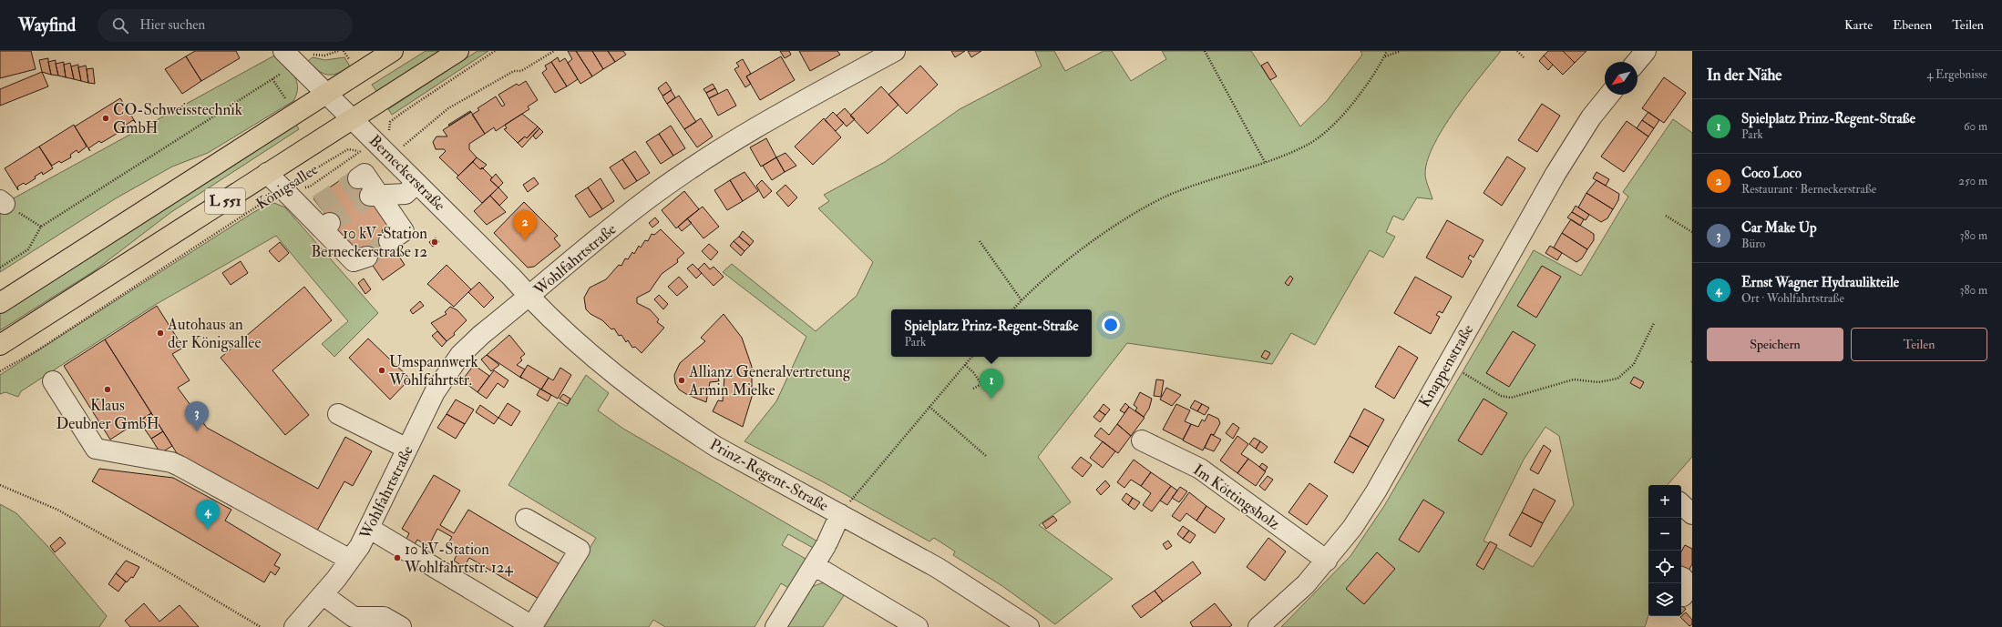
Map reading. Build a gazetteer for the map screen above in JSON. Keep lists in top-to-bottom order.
{
  "streets": {
    "main road": ["Königsallee", "L 551"],
    "street": [
      "Berneckerstraße",
      "Wohlfahrtstraße",
      "Knappenstraße",
      "Prinz-Regent-Straße",
      "Im Köttingsholz"
    ]
  },
  "crossings": [
    ["Berneckerstraße", "Königsallee"],
    ["Berneckerstraße", "L 551"],
    ["Berneckerstraße", "Wohlfahrtstraße"],
    ["Berneckerstraße", "Prinz-Regent-Straße"],
    ["Wohlfahrtstraße", "Prinz-Regent-Straße"],
    ["Knappenstraße", "Im Köttingsholz"]
  ],
  "places": [
    "CO-Schweisstechnik GmbH",
    "10 kV-Station Berneckerstraße 12",
    "Autohaus an der Königsallee",
    "Umspannwerk Wohlfahrtstr.",
    "Allianz Generalvertretung Armin Mielke",
    "Klaus Deubner GmbH",
    "10 kV-Station Wohlfahrtstr. 124"
  ],
  "north": "bottom left",
  "page": {
    "header": "Wayfind",
    "search": "Hier suchen",
    "nav": ["Karte", "Ebenen", "Teilen"],
    "heading": ["In der Nähe", "4 Ergebnisse"],
    "list": [
      {
        "mark": "1",
        "name": "Spielplatz Prinz-Regent-Straße",
        "note": "Park",
        "value": "60 m"
      },
      {
        "mark": "2",
        "name": "Coco Loco",
        "note": "Restaurant · Berneckerstraße",
        "value": "250 m"
      },
      {
        "mark": "3",
        "name": "Car Make Up",
        "note": "Büro",
        "value": "380 m"
      },
      {
        "mark": "4",
        "name": "Ernst Wagner Hydraulikteile",
        "note": "Ort · Wohlfahrtstraße",
        "value": "380 m"
      }
    ],
    "pins": [
      "2",
      "1",
      "3",
      "4"
    ],
    "popup": ["Spielplatz Prinz-Regent-Straße", "Park"],
    "buttons": ["Speichern", "Teilen"],
    "map_buttons": ["+", "−"]
  }
}
